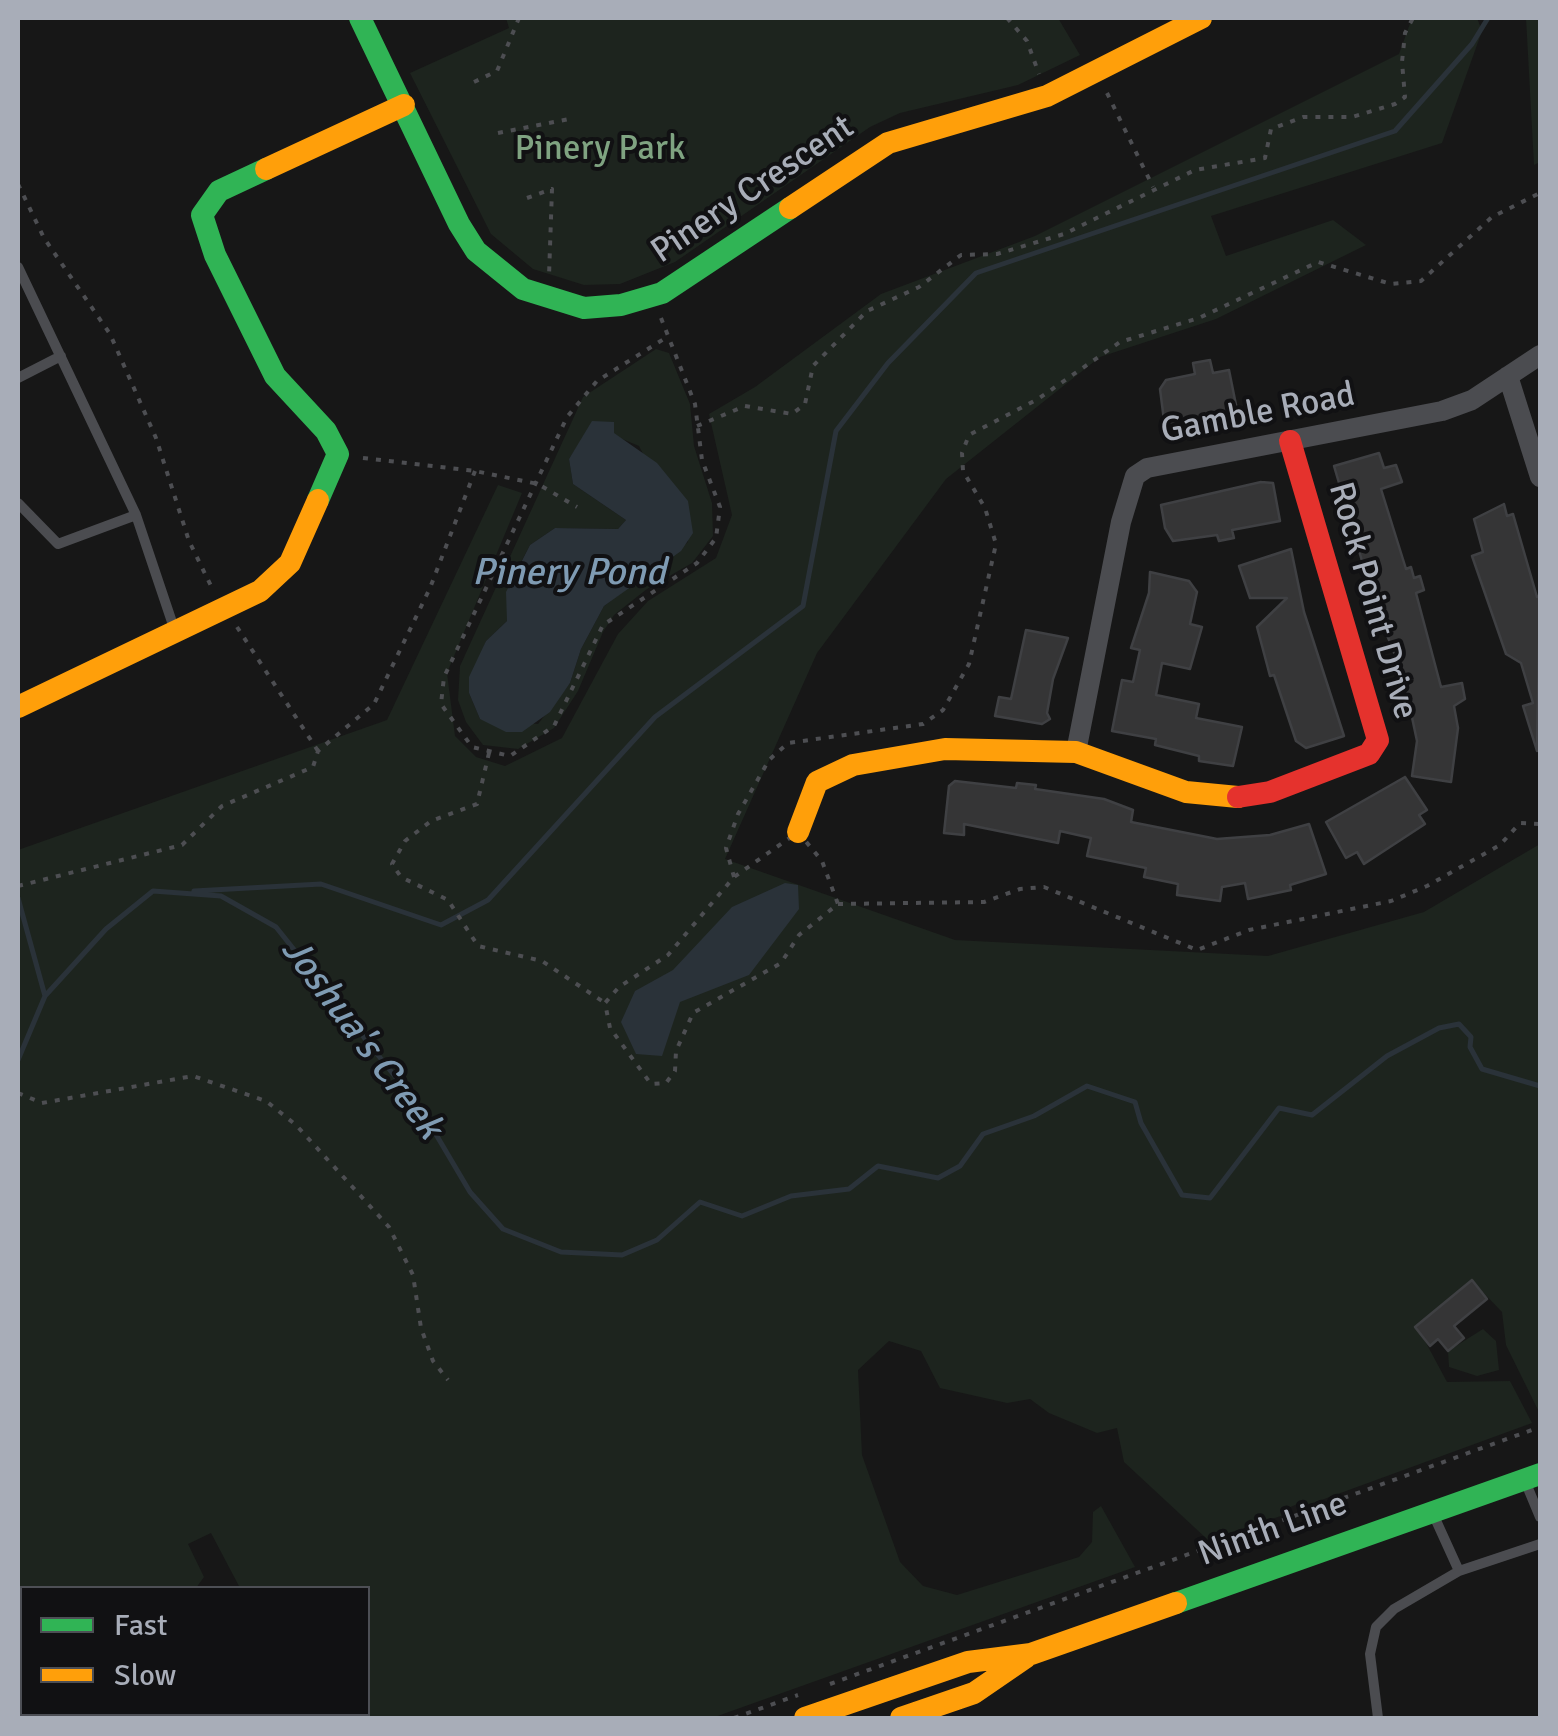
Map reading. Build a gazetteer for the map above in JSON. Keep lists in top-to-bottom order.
{
  "streets": {
    "street": [
      "Pinery Crescent",
      "Gamble Road",
      "Rock Point Drive",
      "Ninth Line"
    ]
  },
  "crossings": [
    ["Gamble Road", "Rock Point Drive"]
  ],
  "water": ["Pinery Pond", "Joshua's Creek"],
  "parks": ["Pinery Park"],
  "legend": ["Fast", "Slow"]
}
